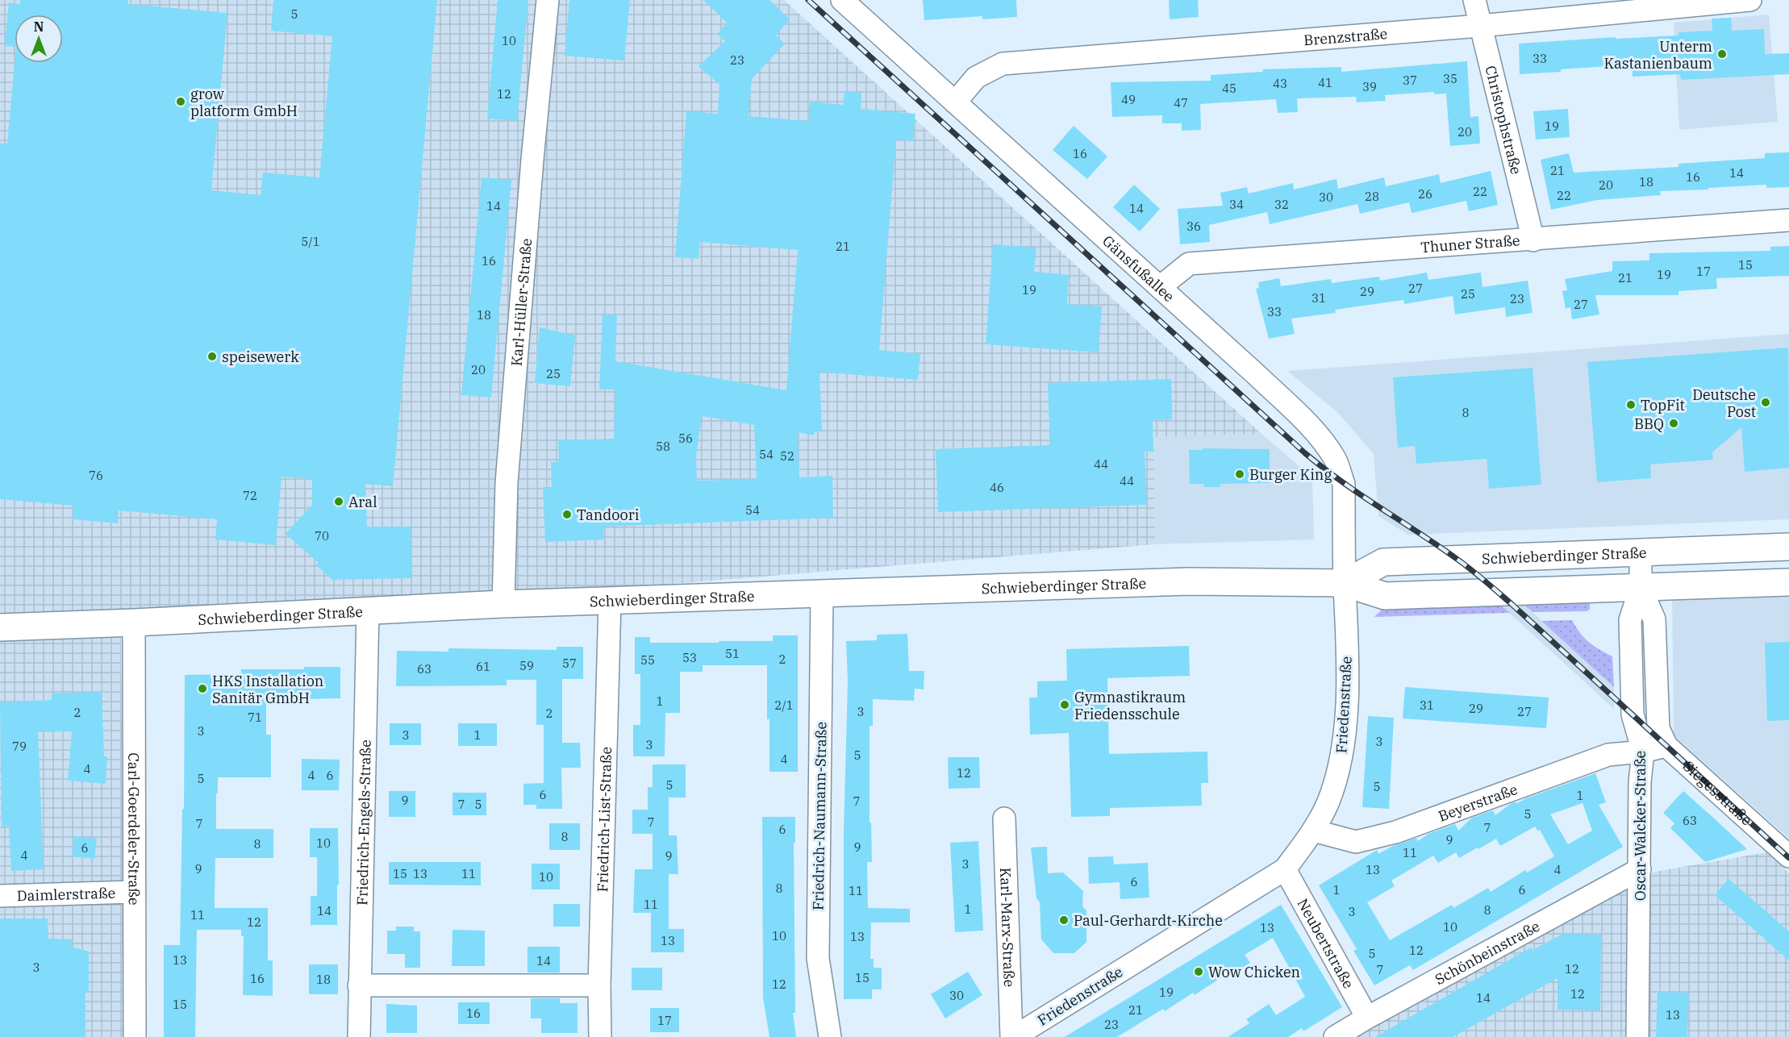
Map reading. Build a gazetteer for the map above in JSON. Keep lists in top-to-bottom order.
{
  "streets": {
    "main road": ["Schwieberdinger Straße"],
    "street": [
      "Brenzstraße",
      "Christophstraße",
      "Thuner Straße",
      "Gänsfußallee",
      "Karl-Hüller-Straße",
      "Friedenstraße",
      "Siegesstraße",
      "Beyerstraße",
      "Friedrich-Naumann-Straße",
      "Friedrich-List-Straße",
      "Friedrich-Engels-Straße",
      "Oscar-Walcker-Straße",
      "Carl-Goerdeler-Straße",
      "Daimlerstraße",
      "Karl-Marx-Straße",
      "Neubertstraße",
      "Schönbeinstraße"
    ]
  },
  "crossings": [
    ["Brenzstraße", "Christophstraße"],
    ["Brenzstraße", "Gänsfußallee"],
    ["Christophstraße", "Thuner Straße"],
    ["Thuner Straße", "Gänsfußallee"],
    ["Gänsfußallee", "Schwieberdinger Straße"],
    ["Gänsfußallee", "Friedenstraße"],
    ["Karl-Hüller-Straße", "Schwieberdinger Straße"],
    ["Schwieberdinger Straße", "Friedenstraße"],
    ["Schwieberdinger Straße", "Friedrich-Naumann-Straße"],
    ["Schwieberdinger Straße", "Friedrich-List-Straße"],
    ["Schwieberdinger Straße", "Friedrich-Engels-Straße"],
    ["Schwieberdinger Straße", "Oscar-Walcker-Straße"],
    ["Schwieberdinger Straße", "Carl-Goerdeler-Straße"],
    ["Friedenstraße", "Beyerstraße"],
    ["Friedenstraße", "Karl-Marx-Straße"],
    ["Friedenstraße", "Neubertstraße"],
    ["Siegesstraße", "Oscar-Walcker-Straße"],
    ["Beyerstraße", "Oscar-Walcker-Straße"],
    ["Oscar-Walcker-Straße", "Schönbeinstraße"],
    ["Carl-Goerdeler-Straße", "Daimlerstraße"],
    ["Neubertstraße", "Schönbeinstraße"]
  ],
  "places": [
    "Unterm Kastanienbaum",
    "grow platform GmbH",
    "speisewerk",
    "Deutsche Post",
    "TopFit",
    "BBQ",
    "Burger King",
    "Aral",
    "Tandoori",
    "HKS Installation Sanitär GmbH",
    "Gymnastikraum Friedensschule",
    "Paul-Gerhardt-Kirche",
    "Wow Chicken"
  ],
  "house_numbers": [
    "5",
    "10",
    "33",
    "23",
    "35",
    "37",
    "41",
    "43",
    "39",
    "45",
    "12",
    "49",
    "47",
    "19",
    "20",
    "16",
    "21",
    "14",
    "16",
    "18",
    "20",
    "22",
    "26",
    "22",
    "28",
    "30",
    "34",
    "32",
    "14",
    "14",
    "36",
    "5/1",
    "21",
    "16",
    "15",
    "17",
    "19",
    "21",
    "27",
    "19",
    "29",
    "25",
    "31",
    "23",
    "27",
    "33",
    "18",
    "20",
    "25",
    "8",
    "56",
    "58",
    "54",
    "52",
    "44",
    "76",
    "44",
    "46",
    "72",
    "54",
    "70",
    "51",
    "53",
    "2",
    "55",
    "57",
    "59",
    "61",
    "63",
    "1",
    "2/1",
    "31",
    "29",
    "3",
    "27",
    "2",
    "2",
    "71",
    "3",
    "3",
    "1",
    "3",
    "3",
    "79",
    "5",
    "4",
    "4",
    "12",
    "4",
    "6",
    "5",
    "5",
    "5",
    "6",
    "1",
    "9",
    "7",
    "7",
    "5",
    "5",
    "63",
    "7",
    "7",
    "7",
    "6",
    "8",
    "9",
    "10",
    "8",
    "9",
    "6",
    "11",
    "4",
    "9",
    "3",
    "9",
    "13",
    "4",
    "15",
    "13",
    "11",
    "10",
    "6",
    "8",
    "1",
    "6",
    "11",
    "11",
    "1",
    "8",
    "14",
    "3",
    "11",
    "12",
    "10",
    "13",
    "10",
    "13",
    "13",
    "12",
    "5",
    "13",
    "14",
    "3",
    "12",
    "7",
    "15",
    "16",
    "18",
    "12",
    "19",
    "12",
    "30",
    "14",
    "15",
    "21",
    "16",
    "13",
    "17",
    "23"
  ],
  "north": "top"
}
